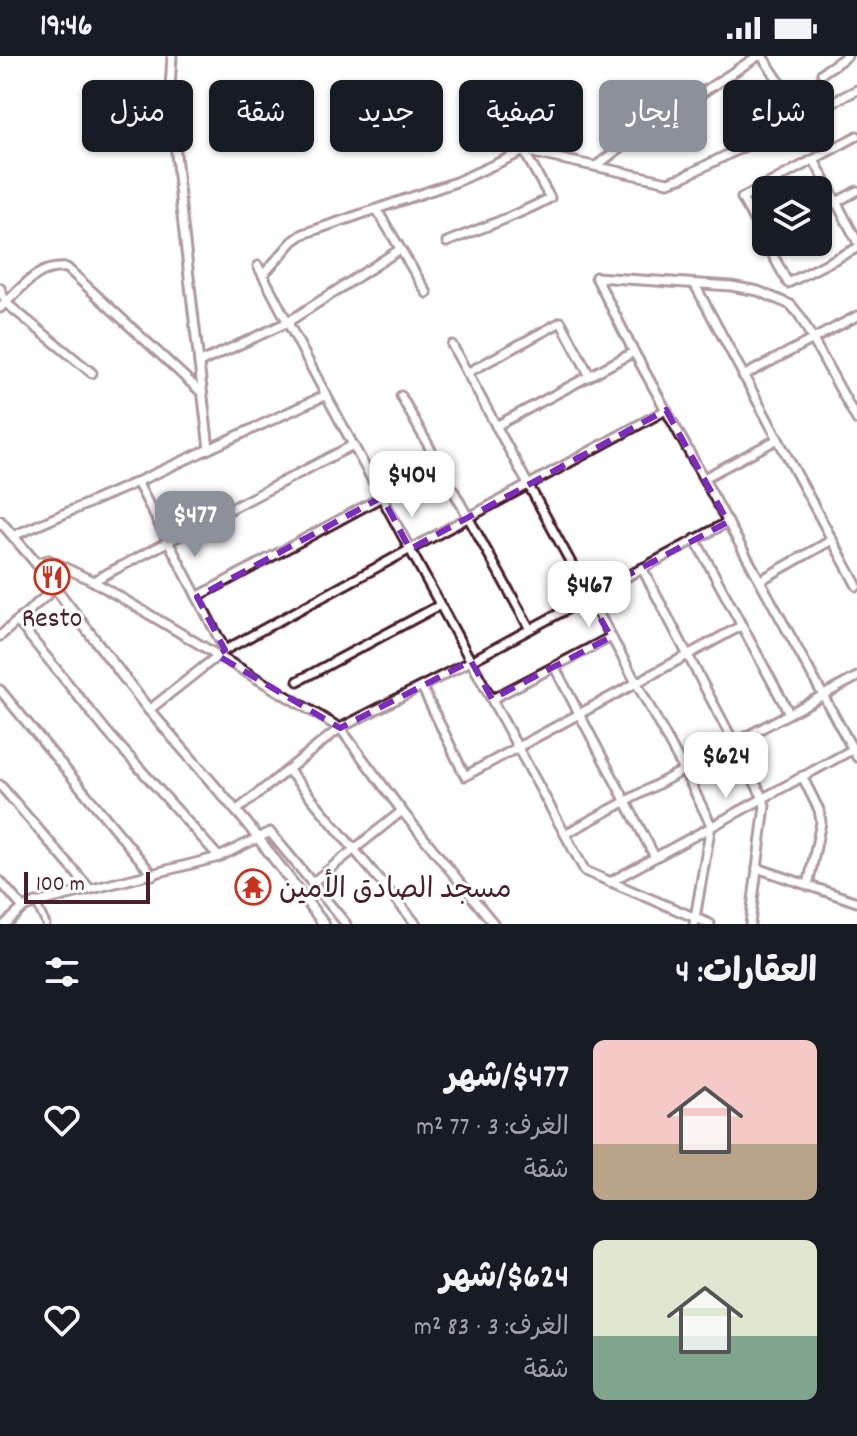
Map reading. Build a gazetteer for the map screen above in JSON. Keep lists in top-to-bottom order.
{
  "places": {
    "restaurant": ["Resto"],
    "temple": ["مسجد الصادق الأمين"]
  },
  "scale_bar": "100 m",
  "page": {
    "status": "19:46",
    "chip": [
      "شراء",
      "إيجار",
      "تصفية",
      "جديد",
      "شقة",
      "منزل"
    ],
    "price": [
      "$404",
      "$477",
      "$467",
      "$624"
    ],
    "scale": "100 m",
    "heading": "العقارات: 4",
    "list": [
      {
        "name": "$477/شهر",
        "note": "الغرف: 3 · 77 m² · شقة"
      },
      {
        "name": "$624/شهر",
        "note": "الغرف: 3 · 83 m² · شقة"
      }
    ]
  }
}
